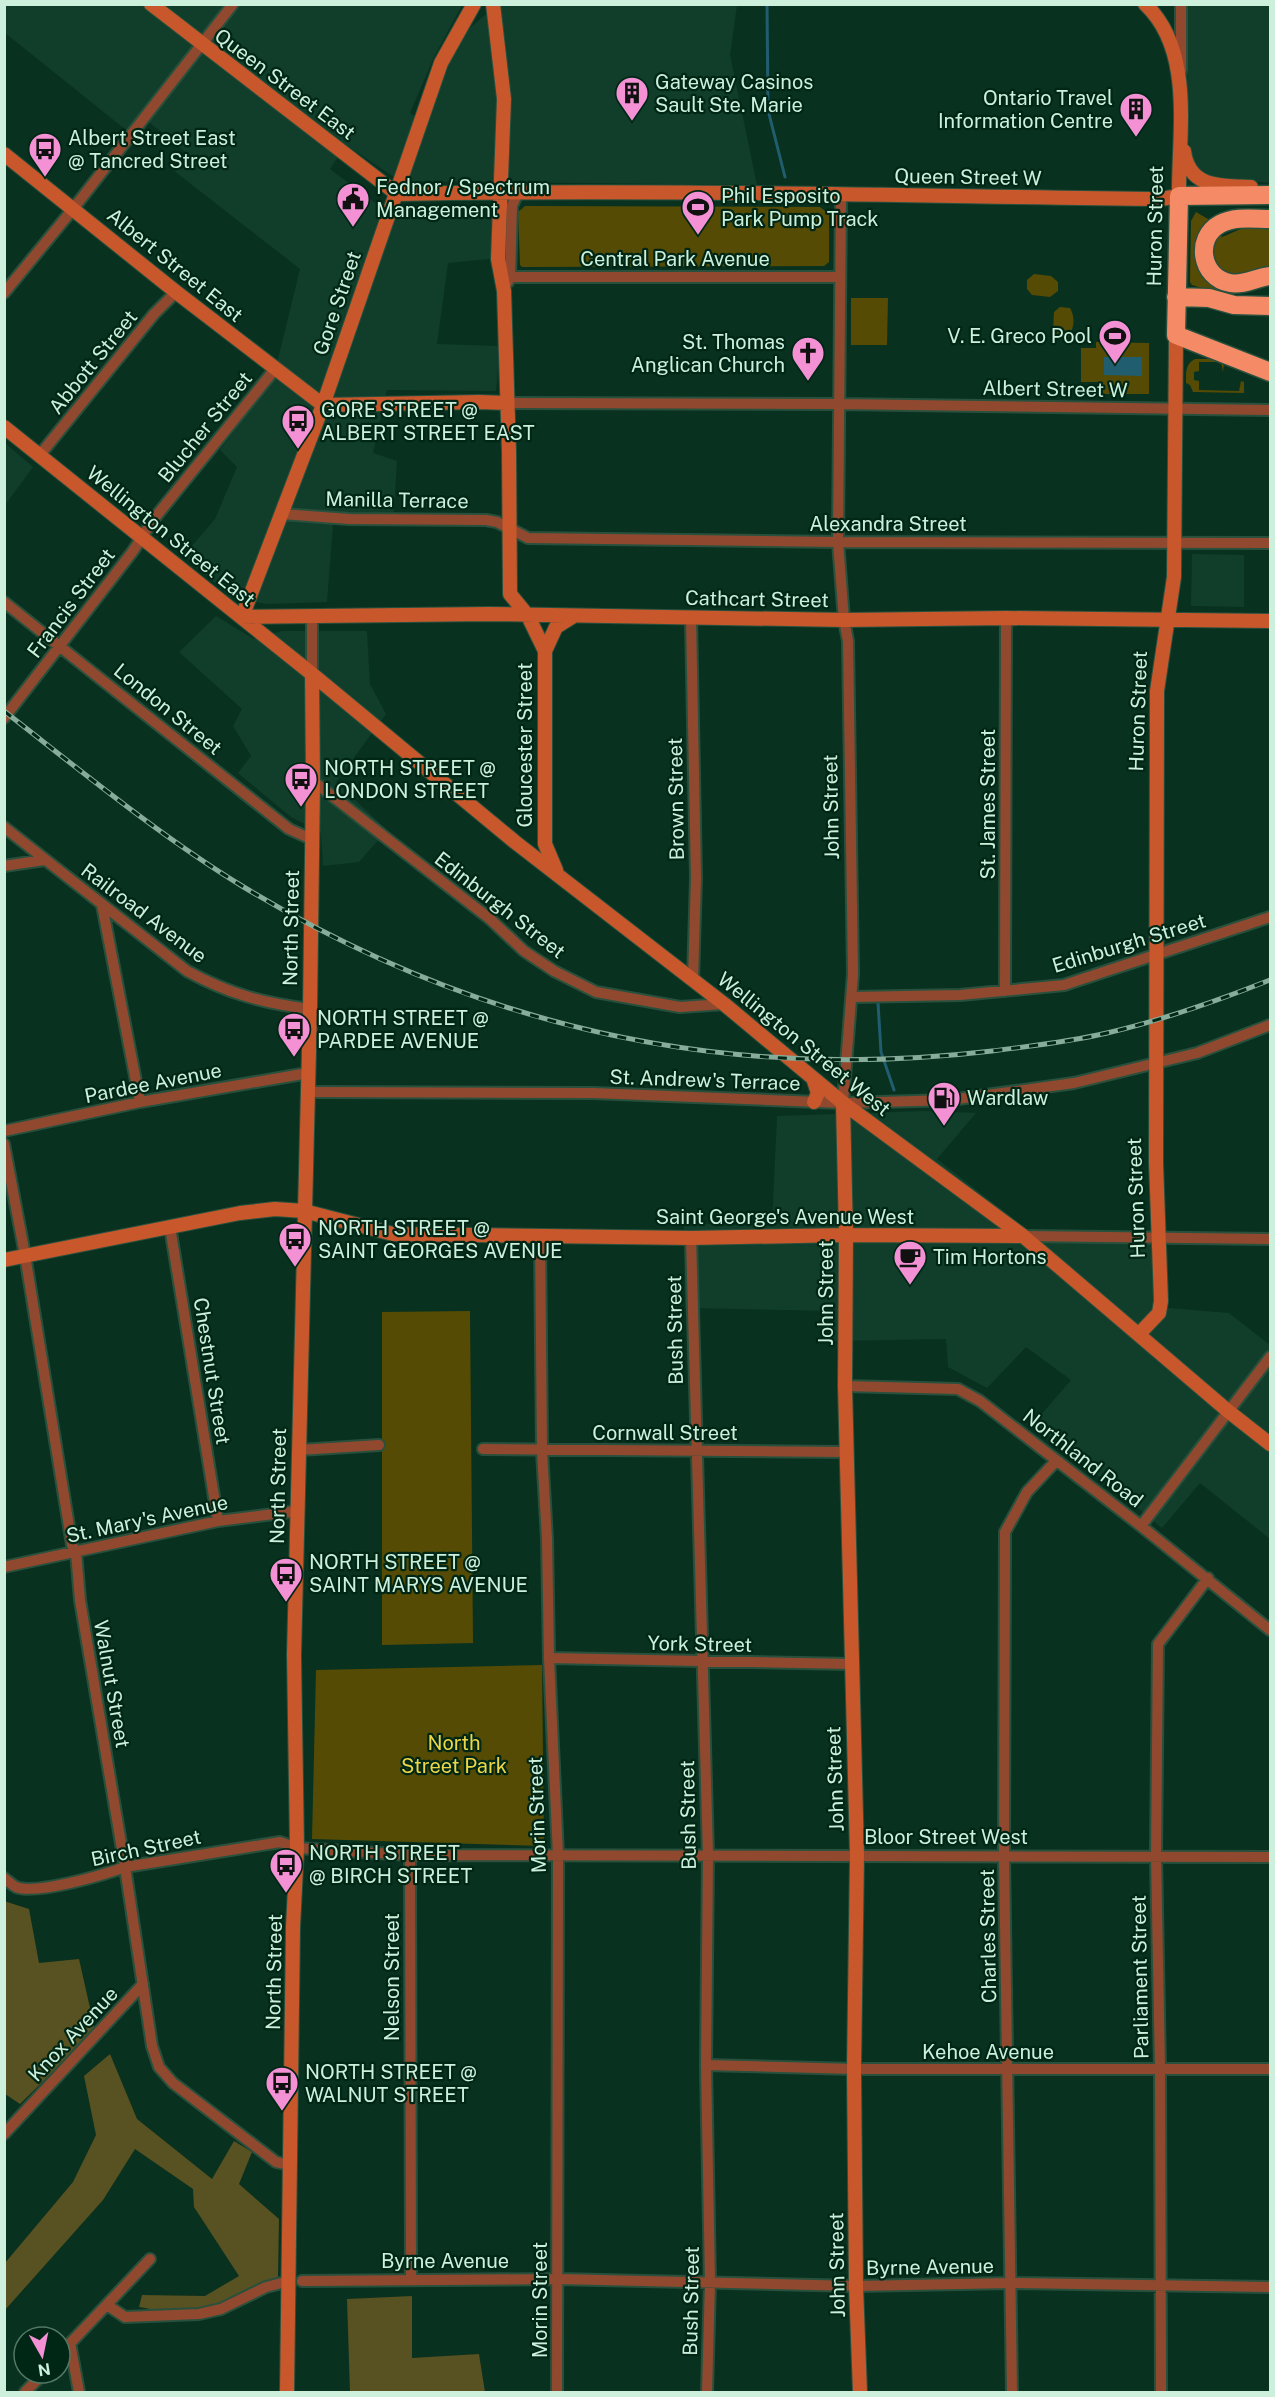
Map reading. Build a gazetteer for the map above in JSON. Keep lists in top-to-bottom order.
{
  "streets": {
    "highway": ["Huron Street"],
    "main road": [
      "Queen Street East",
      "Queen Street W",
      "Albert Street East",
      "Gore Street",
      "Wellington Street East",
      "Cathcart Street",
      "Gloucester Street",
      "John Street",
      "North Street",
      "Wellington Street West",
      "Saint George's Avenue West"
    ],
    "street": [
      "Central Park Avenue",
      "Abbott Street",
      "Albert Street W",
      "Blucher Street",
      "Manilla Terrace",
      "Alexandra Street",
      "Francis Street",
      "London Street",
      "Brown Street",
      "St. James Street",
      "Edinburgh Street",
      "Railroad Avenue",
      "St. Andrew's Terrace",
      "Pardee Avenue",
      "Bush Street",
      "Chestnut Street",
      "Cornwall Street",
      "Northland Road",
      "St. Mary's Avenue",
      "York Street",
      "Walnut Street",
      "Morin Street",
      "Bloor Street West",
      "Birch Street",
      "Charles Street",
      "Nelson Street",
      "Parliament Street",
      "Knox Avenue",
      "Kehoe Avenue",
      "Byrne Avenue"
    ]
  },
  "crossings": [
    ["Queen Street East", "Queen Street W"],
    ["Queen Street East", "Gore Street"],
    ["Queen Street W", "Huron Street"],
    ["Queen Street W", "Gore Street"],
    ["Queen Street W", "John Street"],
    ["Huron Street", "Albert Street W"],
    ["Huron Street", "Alexandra Street"],
    ["Huron Street", "Cathcart Street"],
    ["Huron Street", "Edinburgh Street"],
    ["Huron Street", "Wellington Street West"],
    ["Huron Street", "St. Andrew's Terrace"],
    ["Huron Street", "Saint George's Avenue West"],
    ["Central Park Avenue", "John Street"],
    ["Albert Street East", "Gore Street"],
    ["Albert Street East", "Abbott Street"],
    ["Albert Street East", "Blucher Street"],
    ["Gore Street", "Manilla Terrace"],
    ["Gore Street", "Wellington Street East"],
    ["Gore Street", "Cathcart Street"],
    ["Abbott Street", "Wellington Street East"],
    ["Albert Street W", "John Street"],
    ["Blucher Street", "Wellington Street East"],
    ["Blucher Street", "Francis Street"],
    ["Manilla Terrace", "Alexandra Street"],
    ["Alexandra Street", "John Street"],
    ["Wellington Street East", "Cathcart Street"],
    ["Wellington Street East", "Francis Street"],
    ["Wellington Street East", "North Street"],
    ["Wellington Street East", "Wellington Street West"],
    ["Cathcart Street", "Gloucester Street"],
    ["Cathcart Street", "Brown Street"],
    ["Cathcart Street", "St. James Street"],
    ["Cathcart Street", "John Street"],
    ["Cathcart Street", "North Street"],
    ["Francis Street", "London Street"],
    ["London Street", "North Street"],
    ["Gloucester Street", "Wellington Street West"],
    ["Brown Street", "Wellington Street West"],
    ["St. James Street", "Edinburgh Street"],
    ["John Street", "Edinburgh Street"],
    ["John Street", "Wellington Street West"],
    ["John Street", "St. Andrew's Terrace"],
    ["John Street", "Saint George's Avenue West"],
    ["John Street", "Cornwall Street"],
    ["John Street", "Northland Road"],
    ["John Street", "York Street"],
    ["John Street", "Bloor Street West"],
    ["John Street", "Kehoe Avenue"],
    ["John Street", "Byrne Avenue"],
    ["Edinburgh Street", "North Street"],
    ["Edinburgh Street", "Wellington Street West"],
    ["Railroad Avenue", "North Street"],
    ["North Street", "Wellington Street West"],
    ["North Street", "St. Andrew's Terrace"],
    ["North Street", "Pardee Avenue"],
    ["North Street", "Saint George's Avenue West"],
    ["North Street", "St. Mary's Avenue"],
    ["North Street", "Walnut Street"],
    ["North Street", "Bloor Street West"],
    ["North Street", "Birch Street"],
    ["North Street", "Byrne Avenue"],
    ["Wellington Street West", "St. Andrew's Terrace"],
    ["Wellington Street West", "Saint George's Avenue West"],
    ["Saint George's Avenue West", "Bush Street"],
    ["Saint George's Avenue West", "Chestnut Street"],
    ["Saint George's Avenue West", "Walnut Street"],
    ["Saint George's Avenue West", "Morin Street"],
    ["Bush Street", "Cornwall Street"],
    ["Bush Street", "York Street"],
    ["Bush Street", "Bloor Street West"],
    ["Bush Street", "Kehoe Avenue"],
    ["Bush Street", "Byrne Avenue"],
    ["Chestnut Street", "St. Mary's Avenue"],
    ["Cornwall Street", "Morin Street"],
    ["Northland Road", "Charles Street"],
    ["Northland Road", "Parliament Street"],
    ["St. Mary's Avenue", "Walnut Street"],
    ["York Street", "Morin Street"],
    ["Walnut Street", "Birch Street"],
    ["Walnut Street", "Knox Avenue"],
    ["Morin Street", "Bloor Street West"],
    ["Morin Street", "Byrne Avenue"],
    ["Bloor Street West", "Birch Street"],
    ["Bloor Street West", "Charles Street"],
    ["Bloor Street West", "Nelson Street"],
    ["Bloor Street West", "Parliament Street"],
    ["Charles Street", "Kehoe Avenue"],
    ["Charles Street", "Byrne Avenue"],
    ["Nelson Street", "Byrne Avenue"],
    ["Parliament Street", "Kehoe Avenue"],
    ["Parliament Street", "Byrne Avenue"]
  ],
  "parks": ["North Street Park"],
  "places": {
    "building": ["Gateway Casinos Sault Ste. Marie", "Ontario Travel Information Centre"],
    "bus stop": [
      "Albert Street East @ Tancred Street",
      "GORE STREET @ ALBERT STREET EAST",
      "NORTH STREET @ LONDON STREET",
      "NORTH STREET @ PARDEE AVENUE",
      "NORTH STREET @ SAINT GEORGES AVENUE",
      "NORTH STREET @ SAINT MARYS AVENUE",
      "NORTH STREET @ BIRCH STREET",
      "NORTH STREET @ WALNUT STREET"
    ],
    "public building": ["Fednor / Spectrum Management"],
    "sports": ["Phil Esposito Park Pump Track", "V. E. Greco Pool"],
    "church": ["St. Thomas Anglican Church"],
    "fuel station": ["Wardlaw"],
    "cafe": ["Tim Hortons"]
  },
  "north": "bottom"
}
